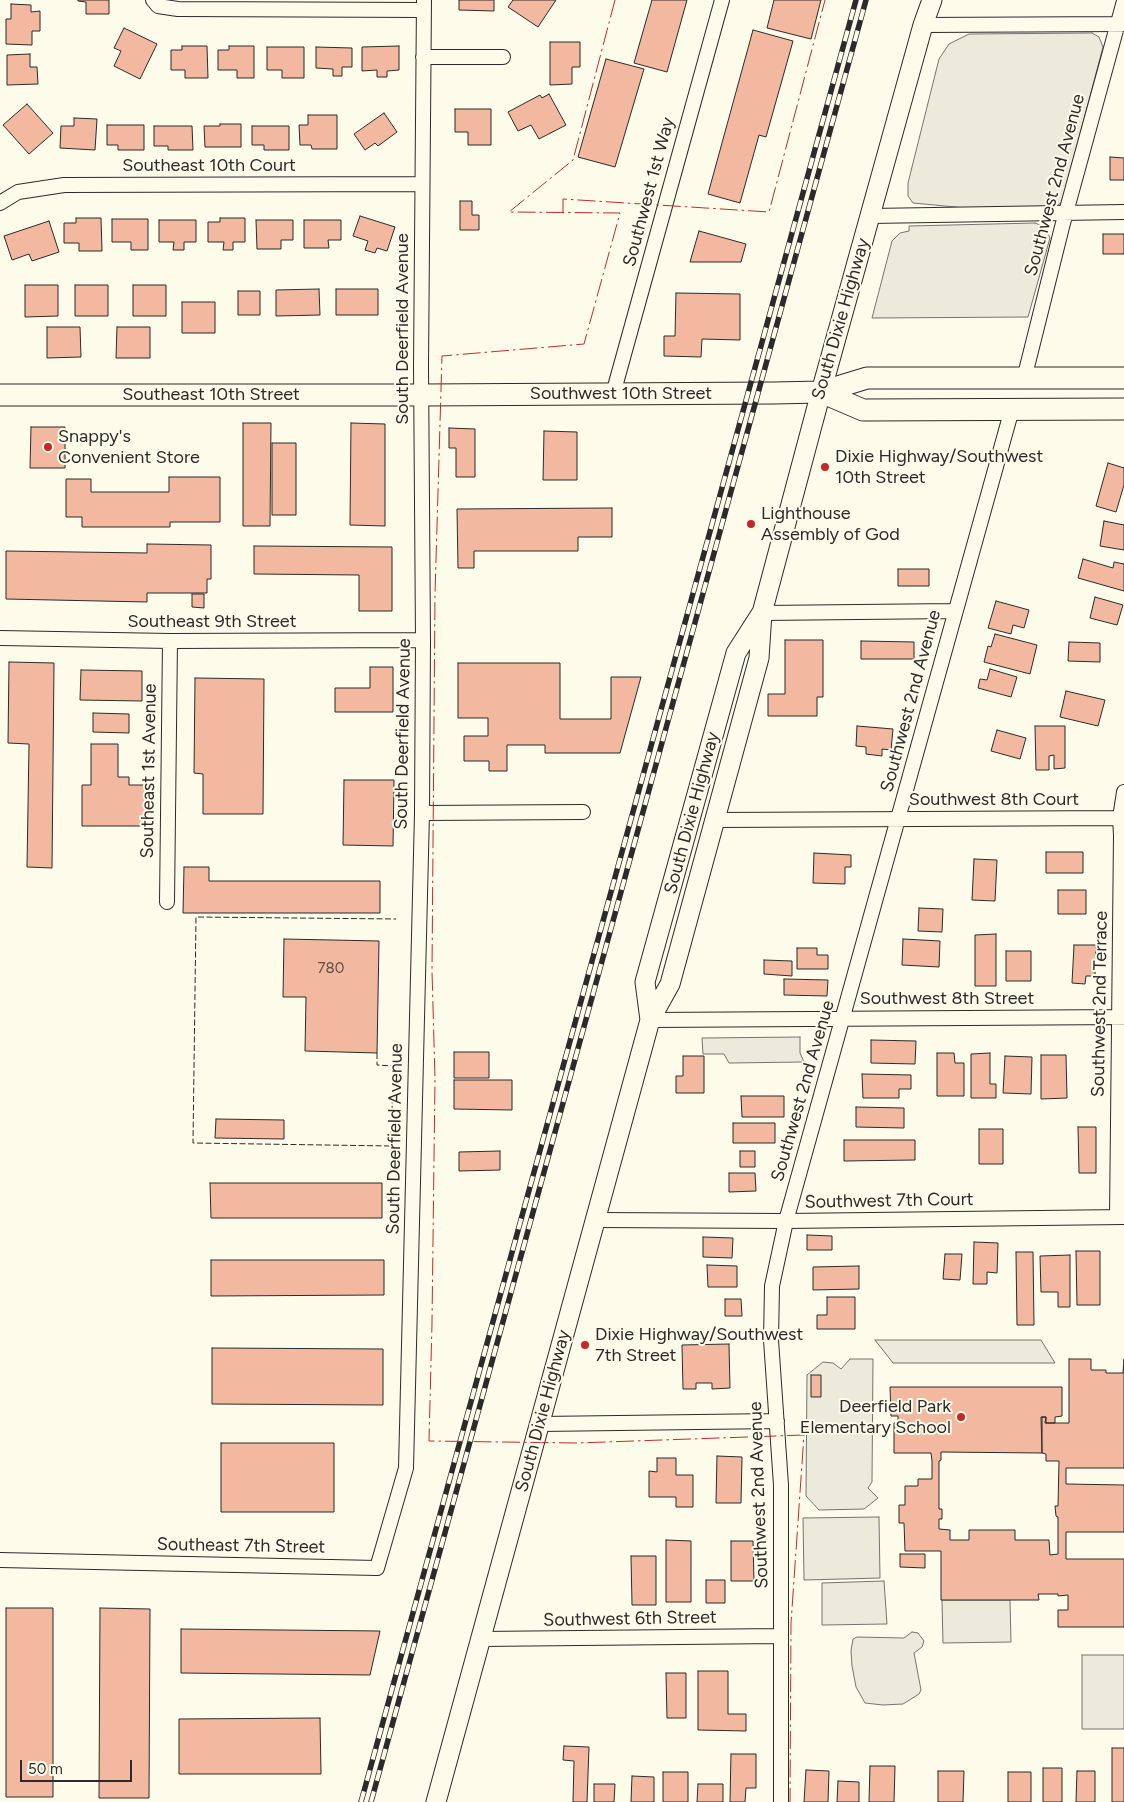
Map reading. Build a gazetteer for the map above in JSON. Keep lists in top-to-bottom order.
{
  "streets": {
    "main road": ["South Dixie Highway", "Southwest 10th Street", "Southeast 10th Street"],
    "street": [
      "Southeast 10th Court",
      "Southwest 2nd Avenue",
      "Southwest 1st Way",
      "South Deerfield Avenue",
      "Southeast 9th Street",
      "Southeast 1st Avenue",
      "Southwest 8th Court",
      "Southwest 8th Street",
      "Southwest 2nd Terrace",
      "Southwest 7th Court",
      "Southeast 7th Street",
      "Southwest 6th Street"
    ]
  },
  "crossings": [
    ["Southeast 10th Court", "South Deerfield Avenue"],
    ["Southwest 2nd Avenue", "Southwest 10th Street"],
    ["Southwest 2nd Avenue", "Southwest 8th Court"],
    ["Southwest 2nd Avenue", "Southwest 8th Street"],
    ["Southwest 2nd Avenue", "Southwest 7th Court"],
    ["Southwest 2nd Avenue", "Southwest 6th Street"],
    ["Southwest 1st Way", "Southwest 10th Street"],
    ["South Dixie Highway", "Southwest 10th Street"],
    ["South Dixie Highway", "Southwest 8th Court"],
    ["South Dixie Highway", "Southwest 8th Street"],
    ["South Dixie Highway", "Southwest 7th Court"],
    ["South Dixie Highway", "Southwest 6th Street"],
    ["South Deerfield Avenue", "Southwest 10th Street"],
    ["South Deerfield Avenue", "Southeast 10th Street"],
    ["South Deerfield Avenue", "Southeast 9th Street"],
    ["South Deerfield Avenue", "Southeast 7th Street"],
    ["Southwest 10th Street", "Southeast 10th Street"],
    ["Southeast 9th Street", "Southeast 1st Avenue"],
    ["Southwest 8th Court", "Southwest 2nd Terrace"],
    ["Southwest 8th Street", "Southwest 2nd Terrace"],
    ["Southwest 2nd Terrace", "Southwest 7th Court"]
  ],
  "places": [
    "Snappy's Convenient Store",
    "Dixie Highway/Southwest 10th Street",
    "Lighthouse Assembly of God",
    "Dixie Highway/Southwest 7th Street",
    "Deerfield Park Elementary School"
  ],
  "house_numbers": ["780"],
  "scale_bar": "50 m"
}
